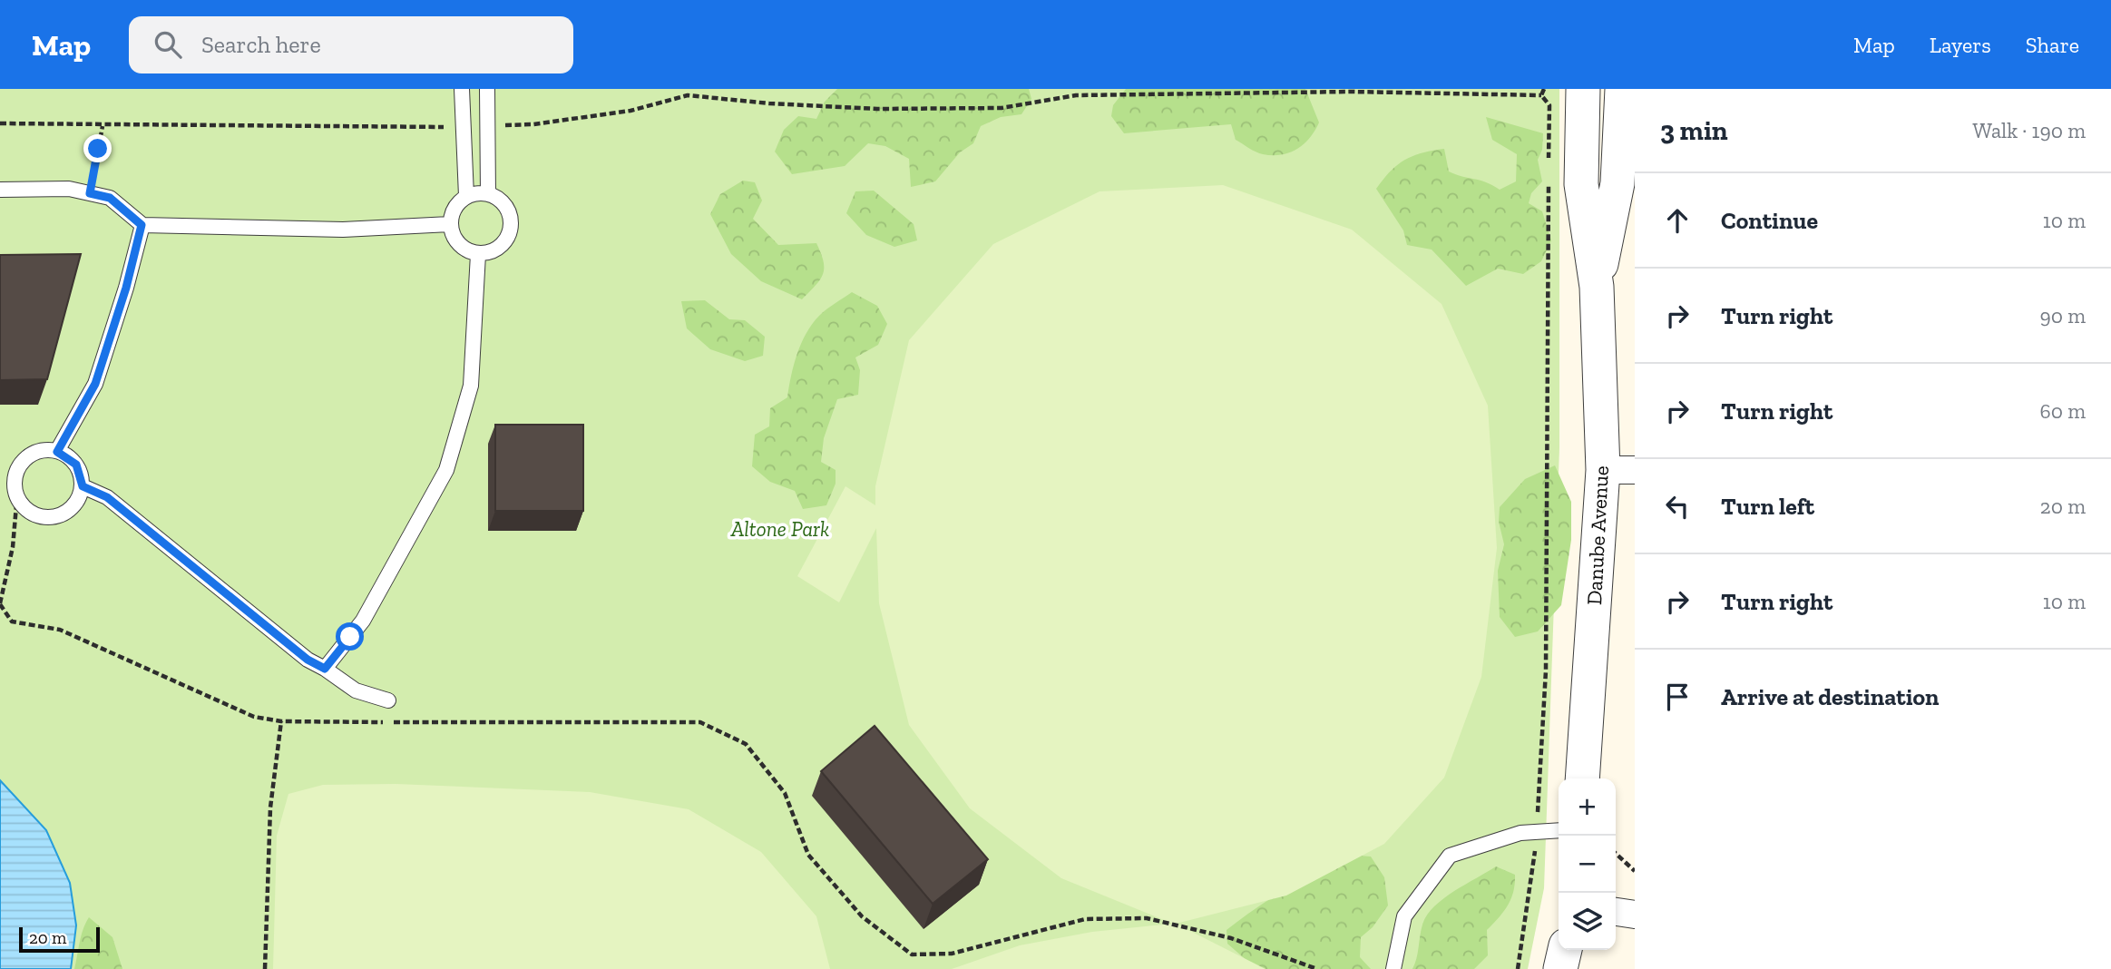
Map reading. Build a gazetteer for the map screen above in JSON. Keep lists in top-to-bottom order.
{
  "streets": {
    "street": ["Danube Avenue"]
  },
  "parks": ["Altone Park"],
  "scale_bar": "20 m",
  "page": {
    "header": "Map",
    "search": "Search here",
    "nav": ["Map", "Layers", "Share"],
    "heading": ["3 min", "Walk · 190 m"],
    "list": [
      ["Continue", "10 m"],
      ["Turn right", "90 m"],
      ["Turn right", "60 m"],
      ["Turn left", "20 m"],
      ["Turn right", "10 m"],
      "Arrive at destination"
    ],
    "map_buttons": ["+", "−"],
    "scale": "20 m"
  }
}
